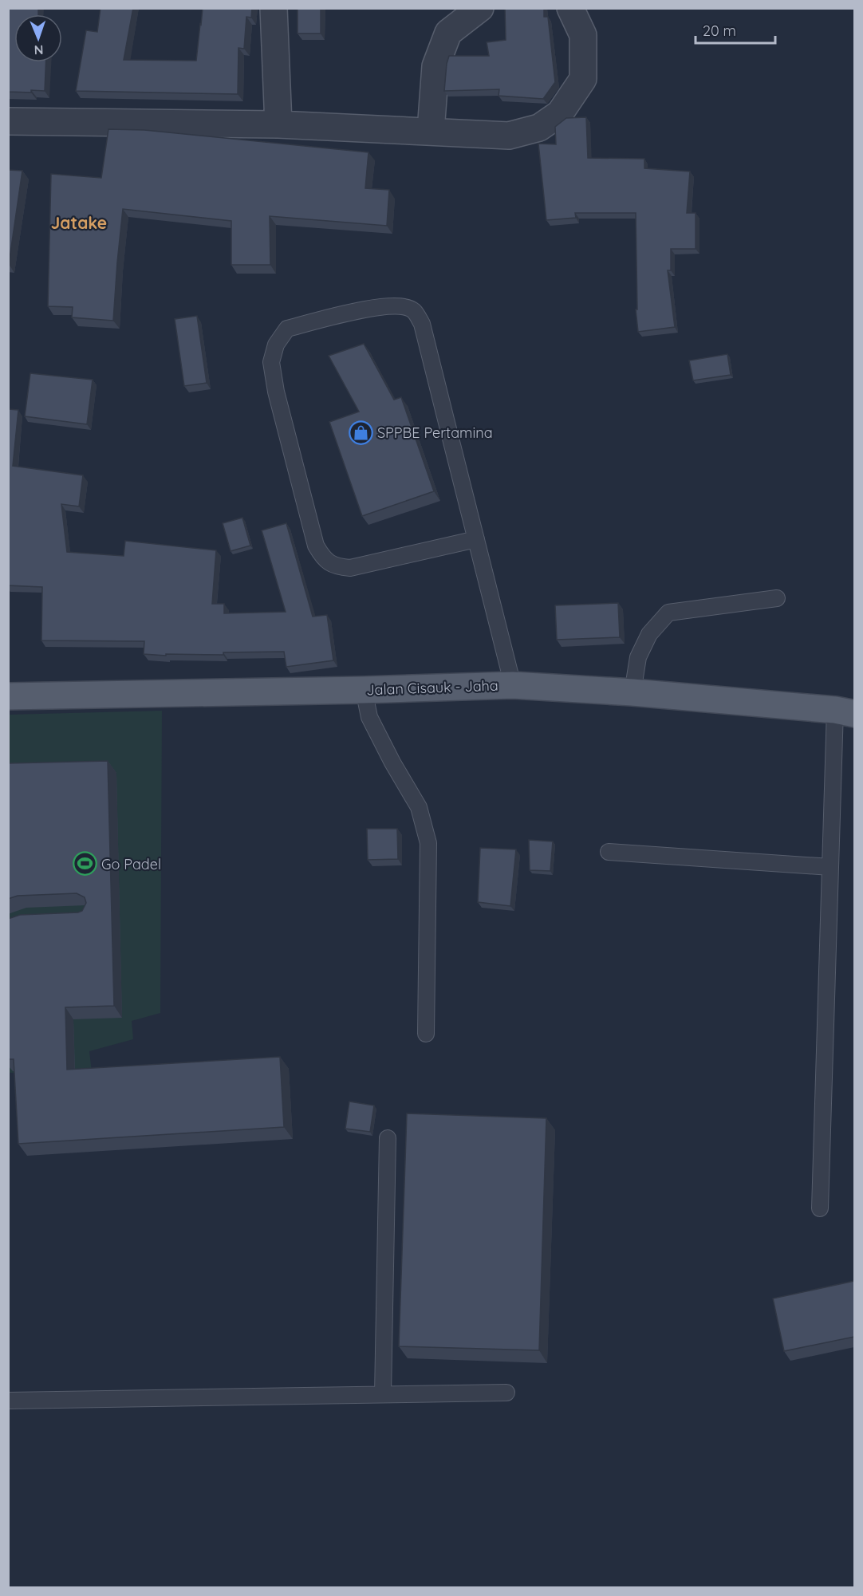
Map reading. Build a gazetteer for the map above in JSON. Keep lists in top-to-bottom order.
{
  "streets": {
    "main road": ["Jalan Cisauk - Jaha"]
  },
  "districts": ["Jatake"],
  "places": {
    "shop": ["SPPBE Pertamina"],
    "sports": ["Go Padel"]
  },
  "scale_bar": "20 m",
  "north": "bottom"
}
